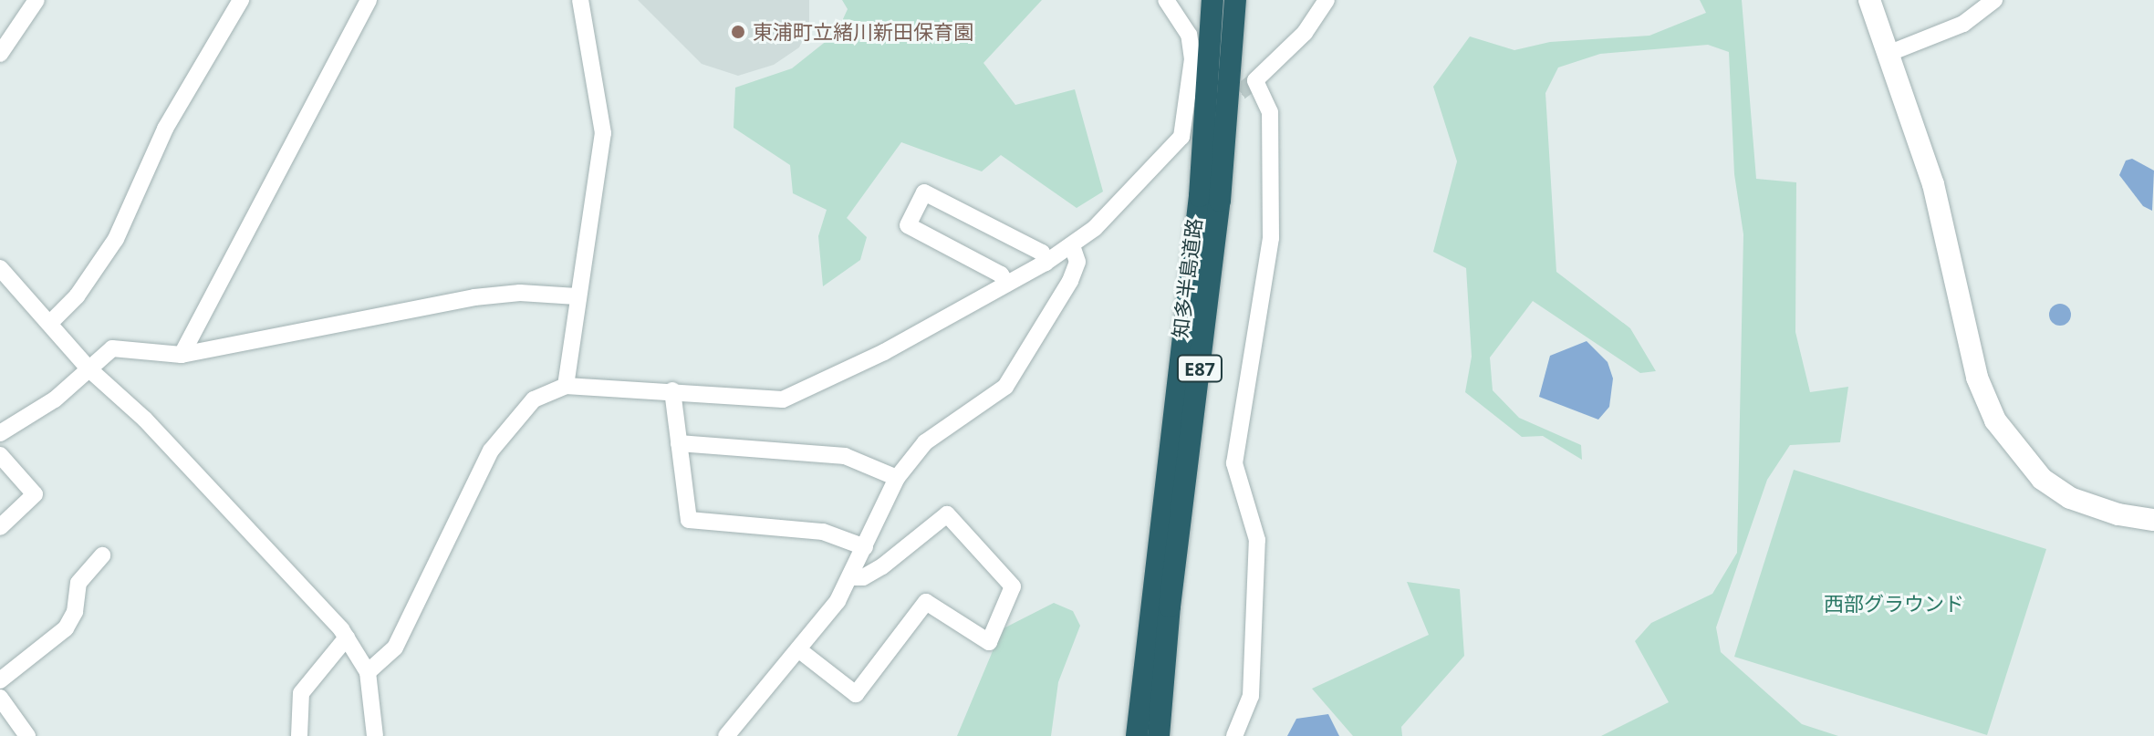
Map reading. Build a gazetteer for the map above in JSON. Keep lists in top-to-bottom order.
{
  "streets": {
    "highway": ["知多半島道路", "E87"]
  },
  "parks": ["西部グラウンド"],
  "places": ["東浦町立緒川新田保育園"]
}
